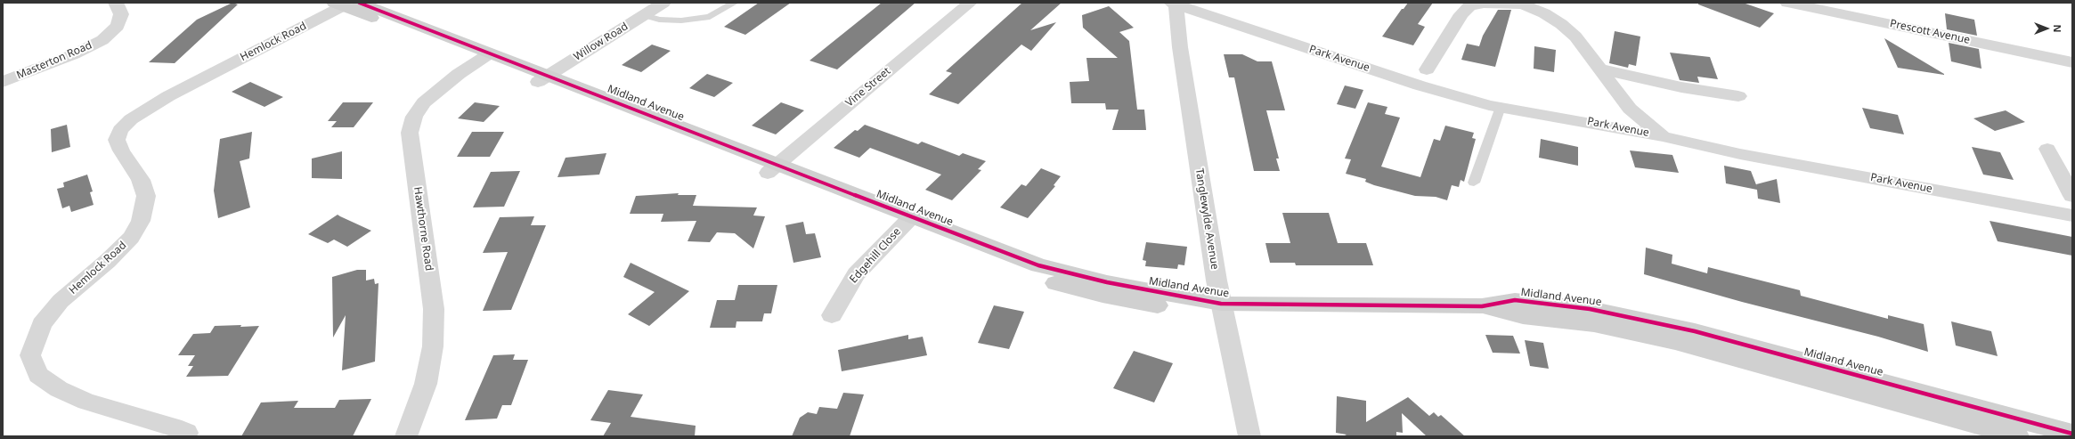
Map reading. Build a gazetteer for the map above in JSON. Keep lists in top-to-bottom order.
{
  "streets": {
    "street": [
      "Prescott Avenue",
      "Hemlock Road",
      "Willow Road",
      "Park Avenue",
      "Masterton Road",
      "Vine Street",
      "Midland Avenue",
      "Tanglewylde Avenue",
      "Hawthorne Road",
      "Edgehill Close"
    ]
  },
  "crossings": [
    ["Hemlock Road", "Midland Avenue"],
    ["Willow Road", "Midland Avenue"],
    ["Park Avenue", "Tanglewylde Avenue"],
    ["Vine Street", "Midland Avenue"],
    ["Midland Avenue", "Tanglewylde Avenue"],
    ["Midland Avenue", "Hawthorne Road"],
    ["Midland Avenue", "Edgehill Close"]
  ],
  "north": "right"
}
